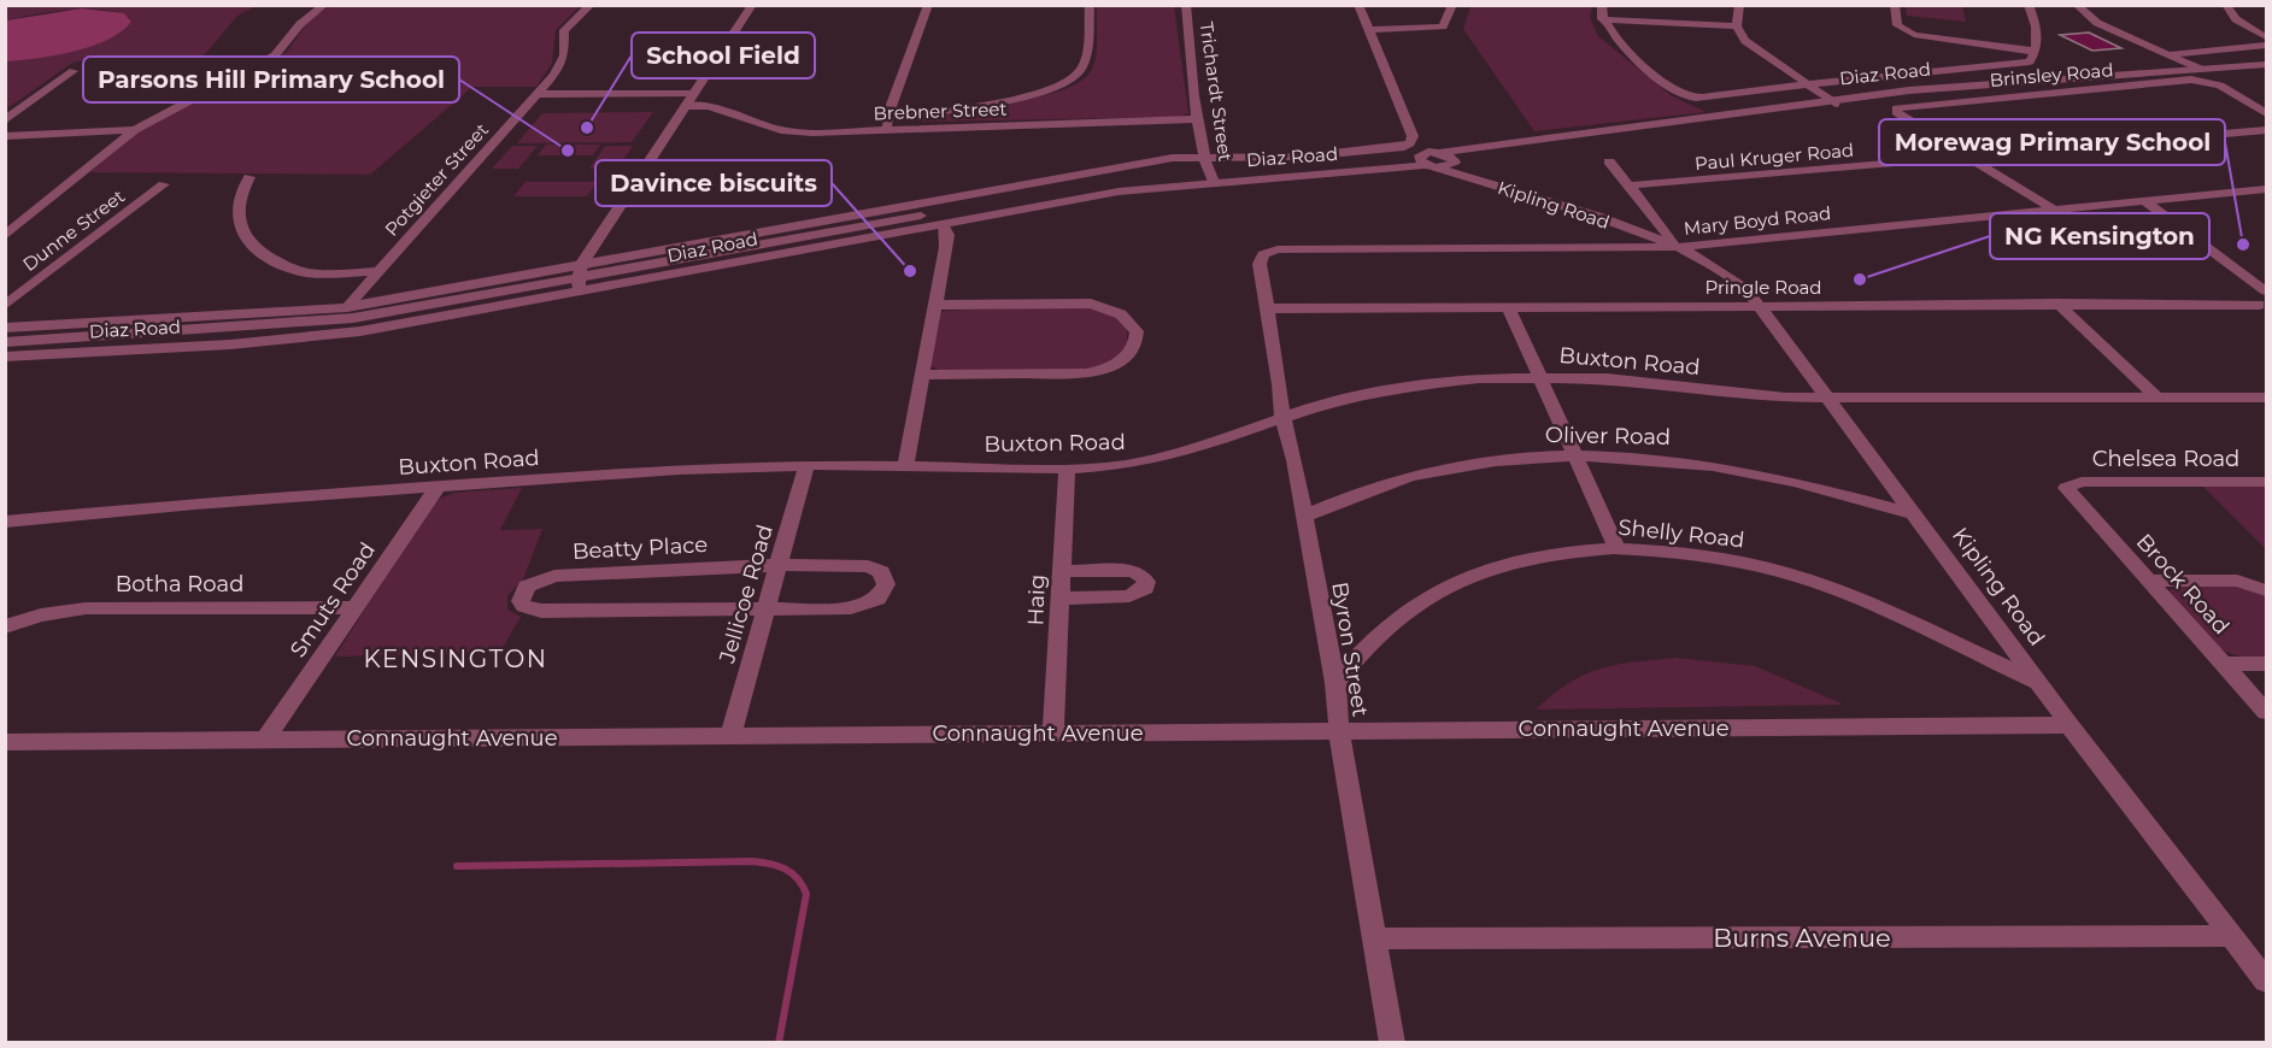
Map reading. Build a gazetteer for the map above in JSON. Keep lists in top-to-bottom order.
{
  "streets": {
    "street": [
      "Diaz Road",
      "Brinsley Road",
      "Trichardt Street",
      "Brebner Street",
      "Paul Kruger Road",
      "Potgieter Street",
      "Kipling Road",
      "Mary Boyd Road",
      "Dunne Street",
      "Pringle Road",
      "Buxton Road",
      "Oliver Road",
      "Chelsea Road",
      "Shelly Road",
      "Beatty Place",
      "Botha Road",
      "Brock Road",
      "Jellicoe Road",
      "Smuts Road",
      "Haig",
      "Byron Street",
      "Connaught Avenue",
      "Burns Avenue"
    ]
  },
  "crossings": [
    ["Diaz Road", "Trichardt Street"],
    ["Diaz Road", "Potgieter Street"],
    ["Diaz Road", "Kipling Road"],
    ["Brinsley Road", "Paul Kruger Road"],
    ["Trichardt Street", "Brebner Street"],
    ["Brebner Street", "Potgieter Street"],
    ["Paul Kruger Road", "Kipling Road"],
    ["Kipling Road", "Mary Boyd Road"],
    ["Kipling Road", "Pringle Road"],
    ["Kipling Road", "Buxton Road"],
    ["Kipling Road", "Oliver Road"],
    ["Kipling Road", "Shelly Road"],
    ["Kipling Road", "Connaught Avenue"],
    ["Kipling Road", "Burns Avenue"],
    ["Mary Boyd Road", "Pringle Road"],
    ["Mary Boyd Road", "Byron Street"],
    ["Pringle Road", "Byron Street"],
    ["Buxton Road", "Jellicoe Road"],
    ["Buxton Road", "Smuts Road"],
    ["Buxton Road", "Haig"],
    ["Buxton Road", "Byron Street"],
    ["Oliver Road", "Byron Street"],
    ["Chelsea Road", "Brock Road"],
    ["Shelly Road", "Byron Street"],
    ["Beatty Place", "Jellicoe Road"],
    ["Botha Road", "Smuts Road"],
    ["Jellicoe Road", "Connaught Avenue"],
    ["Smuts Road", "Connaught Avenue"],
    ["Haig", "Connaught Avenue"],
    ["Byron Street", "Connaught Avenue"],
    ["Byron Street", "Burns Avenue"]
  ],
  "districts": ["KENSINGTON"],
  "places": [
    "School Field",
    "Parsons Hill Primary School",
    "Morewag Primary School",
    "Davince biscuits",
    "NG Kensington"
  ]
}
